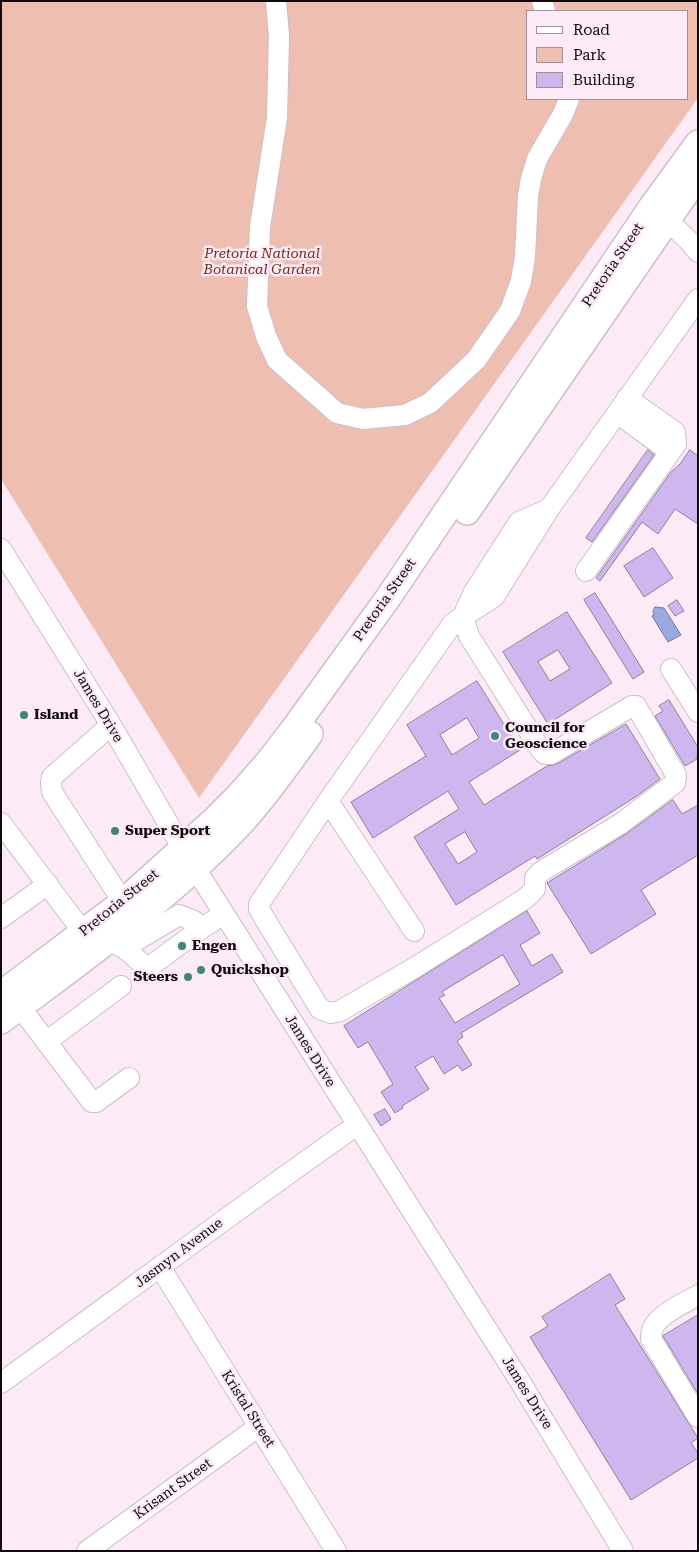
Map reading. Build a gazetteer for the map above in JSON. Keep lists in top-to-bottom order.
{
  "streets": {
    "main road": ["Pretoria Street"],
    "street": [
      "James Drive",
      "Jasmyn Avenue",
      "Kristal Street",
      "Krisant Street"
    ]
  },
  "crossings": [
    ["Pretoria Street", "James Drive"],
    ["James Drive", "Jasmyn Avenue"],
    ["Jasmyn Avenue", "Kristal Street"],
    ["Kristal Street", "Krisant Street"]
  ],
  "parks": ["Pretoria National Botanical Garden"],
  "places": [
    "Island",
    "Council for Geoscience",
    "Super Sport",
    "Engen",
    "Quickshop",
    "Steers"
  ],
  "legend": ["Road", "Park", "Building"]
}
